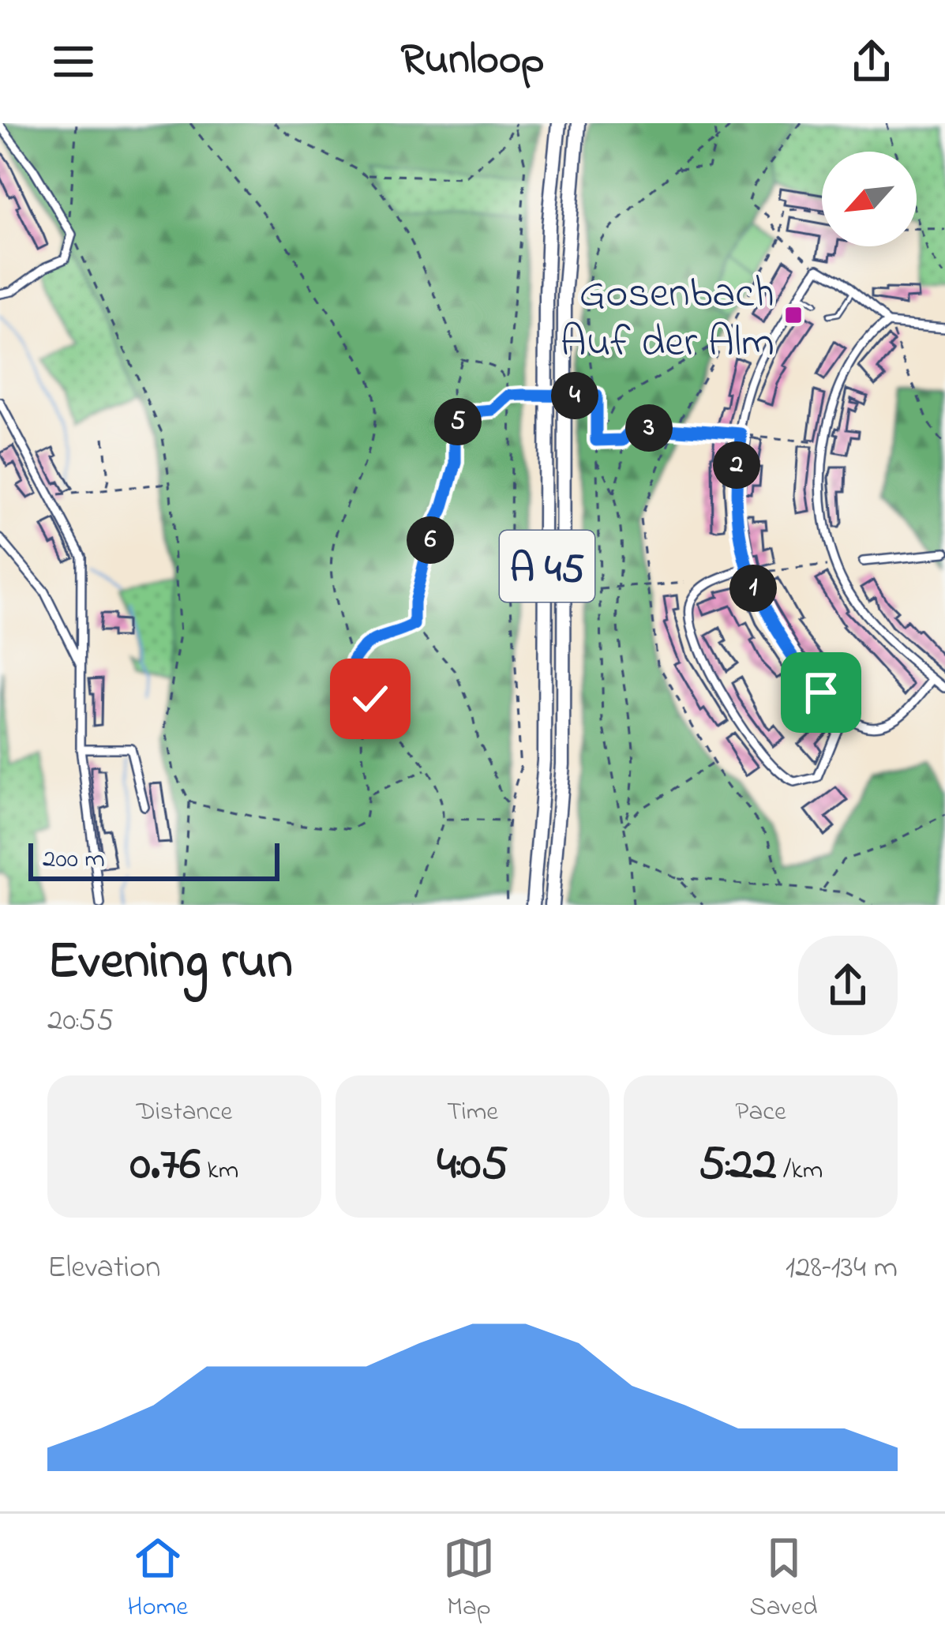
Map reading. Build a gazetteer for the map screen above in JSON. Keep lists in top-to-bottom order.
{
  "streets": {
    "highway": ["A 45"]
  },
  "places": {
    "transit": ["Gosenbach Auf der Alm"]
  },
  "scale_bar": "200 m",
  "north": "bottom left",
  "page": {
    "header": "Runloop",
    "pins": [
      "4",
      "5",
      "3",
      "2",
      "6",
      "1"
    ],
    "scale": "200 m",
    "heading": ["Evening run", "20:55"],
    "stats": [
      ["Distance", "0.76 km"],
      ["Time", "4:05"],
      ["Pace", "5:22 /km"]
    ],
    "chart": ["Elevation", "128–134 m"],
    "tabs": ["Home", "Map", "Saved"]
  }
}
